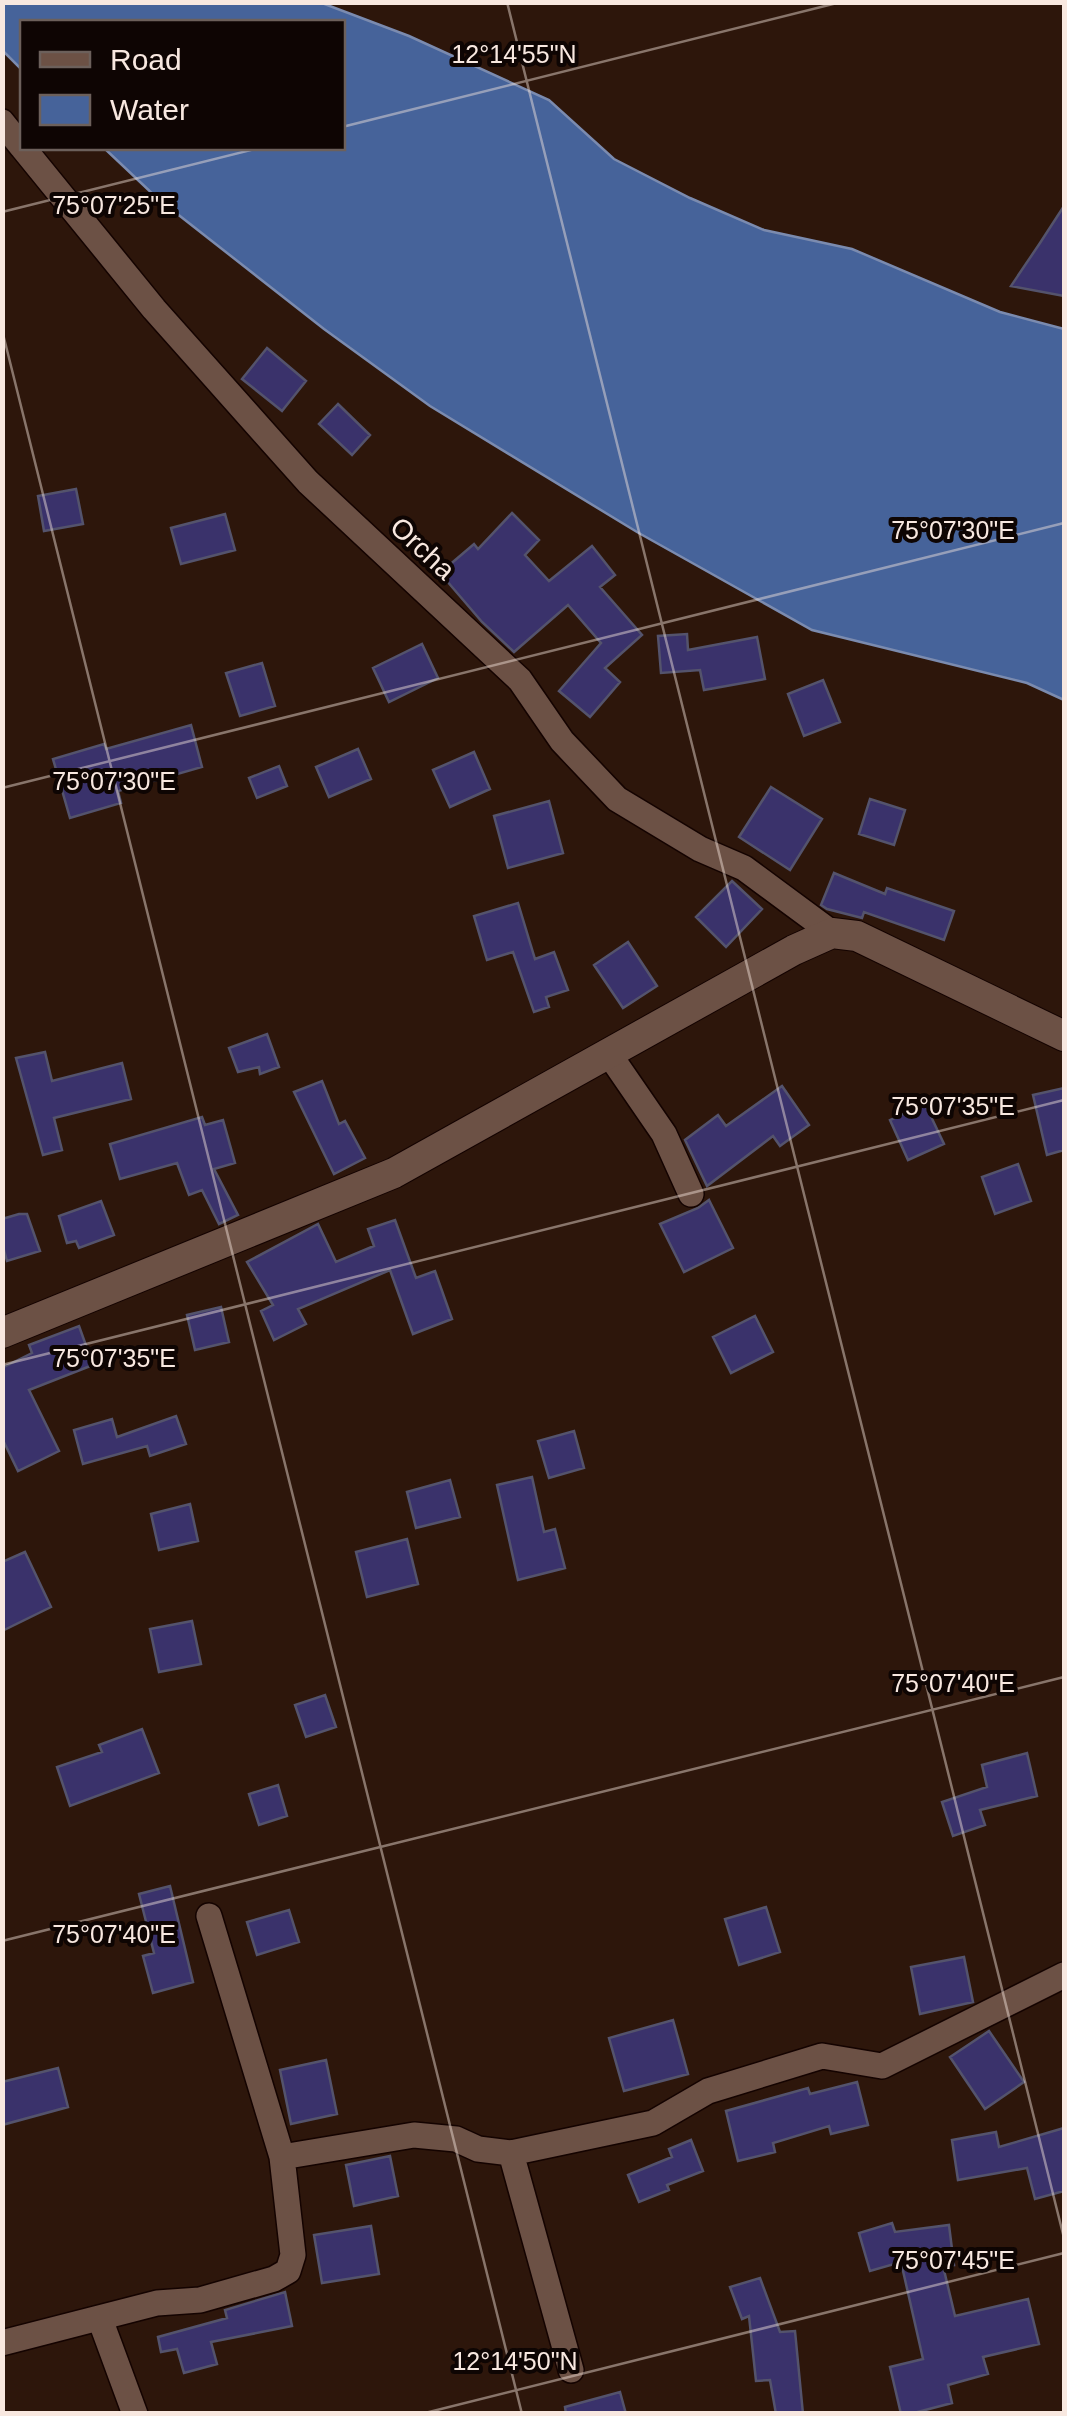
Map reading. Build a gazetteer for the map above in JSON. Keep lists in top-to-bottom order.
{
  "streets": {
    "street": ["Orcha"]
  },
  "legend": ["Road", "Water"],
  "coordinates": [
    "12°14'55\"N",
    "75°07'25\"E",
    "75°07'30\"E",
    "75°07'35\"E",
    "75°07'40\"E",
    "75°07'45\"E",
    "12°14'50\"N"
  ]
}
